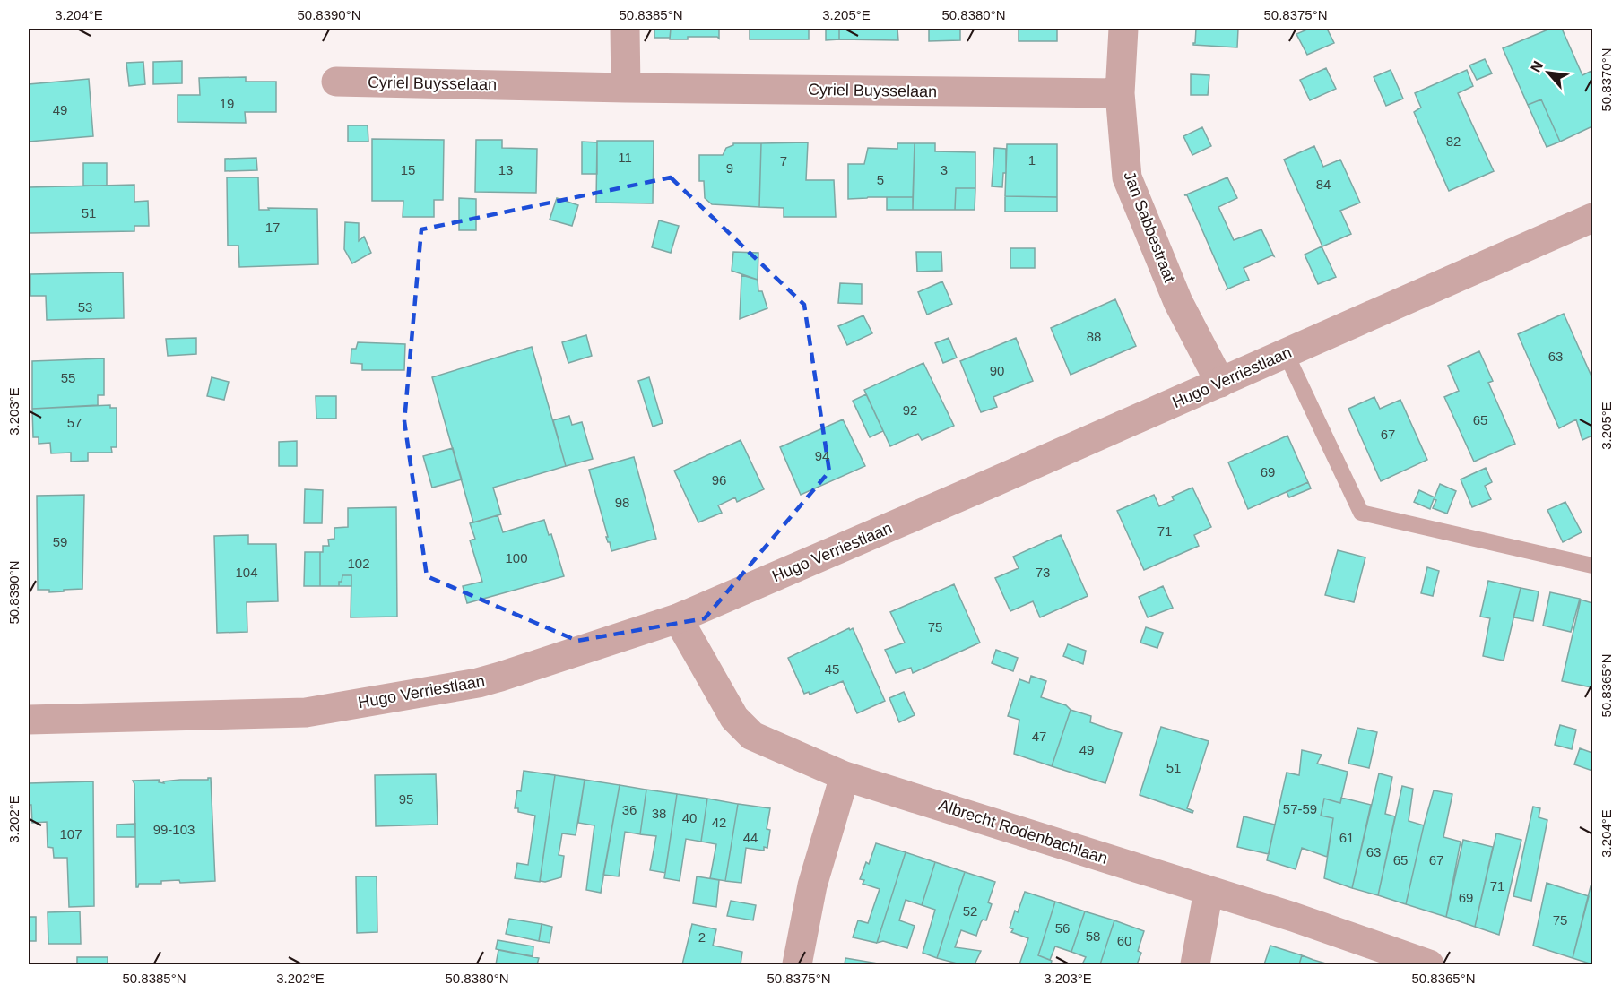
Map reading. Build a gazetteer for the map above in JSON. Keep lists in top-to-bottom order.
{
  "streets": {
    "street": [
      "Cyriel Buysselaan",
      "Jan Sabbestraat",
      "Hugo Verriestlaan",
      "Albrecht Rodenbachlaan"
    ]
  },
  "crossings": [
    ["Cyriel Buysselaan", "Jan Sabbestraat"],
    ["Jan Sabbestraat", "Hugo Verriestlaan"],
    ["Hugo Verriestlaan", "Albrecht Rodenbachlaan"]
  ],
  "house_numbers": [
    "19",
    "49",
    "82",
    "11",
    "1",
    "7",
    "9",
    "15",
    "13",
    "3",
    "5",
    "84",
    "51",
    "17",
    "53",
    "88",
    "63",
    "90",
    "55",
    "92",
    "65",
    "57",
    "67",
    "94",
    "69",
    "96",
    "98",
    "71",
    "59",
    "100",
    "102",
    "104",
    "73",
    "75",
    "45",
    "47",
    "49",
    "51",
    "95",
    "57-59",
    "36",
    "38",
    "40",
    "42",
    "99-103",
    "107",
    "44",
    "61",
    "63",
    "65",
    "67",
    "71",
    "69",
    "52",
    "75",
    "56",
    "58",
    "2",
    "60"
  ],
  "north": "top left",
  "coordinates": [
    "3.204°E",
    "50.8390°N",
    "50.8385°N",
    "3.205°E",
    "50.8380°N",
    "50.8375°N",
    "50.8370°N",
    "3.203°E",
    "50.8365°N",
    "3.202°E"
  ]
}
